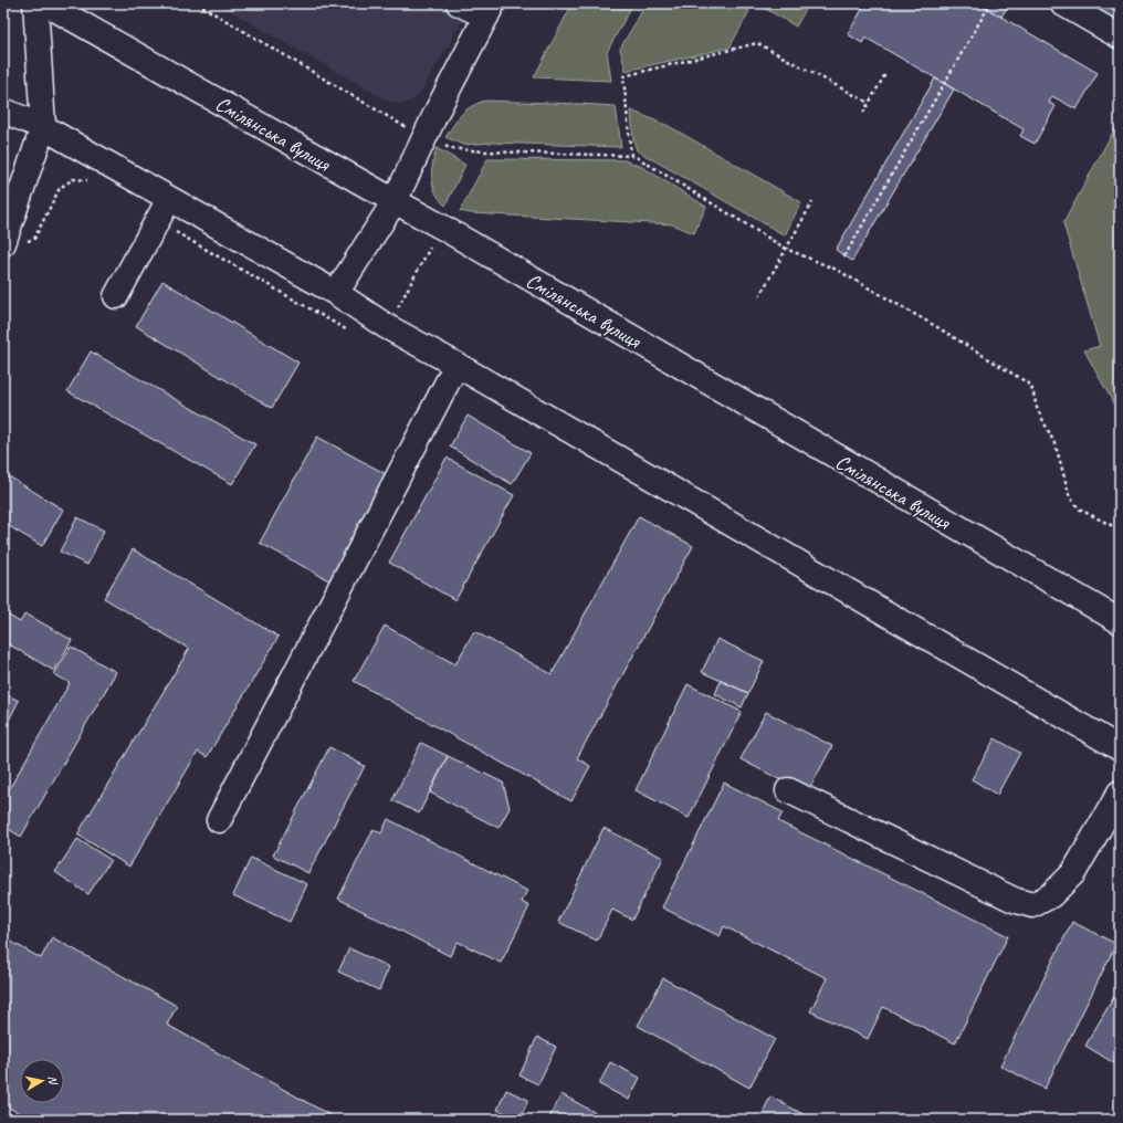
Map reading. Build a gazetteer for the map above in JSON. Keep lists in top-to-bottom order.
{
  "streets": {
    "main road": ["Смілянська вулиця"]
  },
  "north": "right"
}
